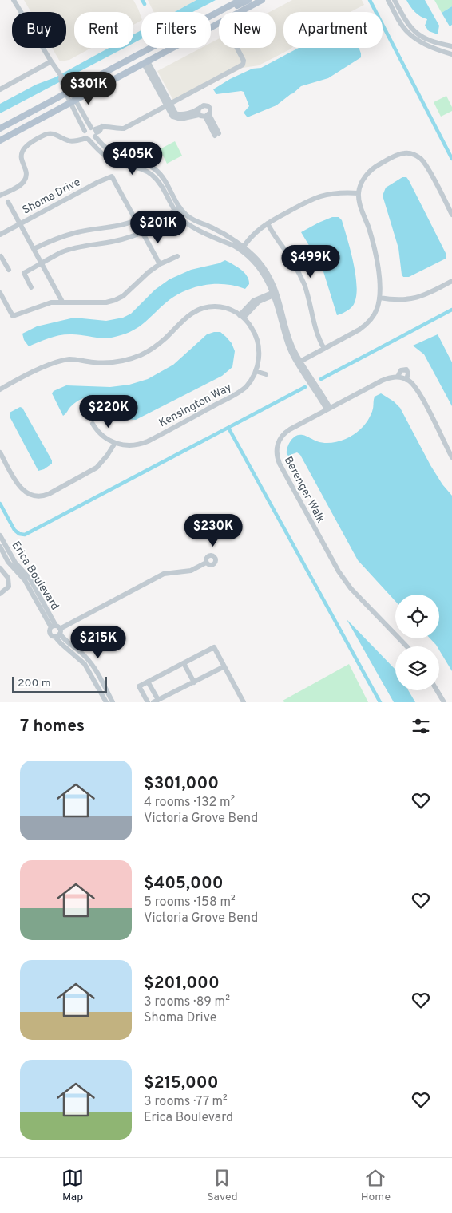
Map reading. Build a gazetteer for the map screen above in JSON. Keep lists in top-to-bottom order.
{
  "streets": {
    "street": [
      "Shoma Drive",
      "Kensington Way",
      "Berenger Walk",
      "Erica Boulevard"
    ]
  },
  "scale_bar": "200 m",
  "page": {
    "chip": [
      "Buy",
      "Rent",
      "Filters",
      "New",
      "Apartment"
    ],
    "price": [
      "$301K",
      "$405K",
      "$201K",
      "$499K",
      "$220K",
      "$230K",
      "$215K"
    ],
    "scale": "200 m",
    "heading": "7 homes",
    "list": [
      {
        "name": "$301,000",
        "note": "4 rooms · 132 m² · Victoria Grove Bend"
      },
      {
        "name": "$405,000",
        "note": "5 rooms · 158 m² · Victoria Grove Bend"
      },
      {
        "name": "$201,000",
        "note": "3 rooms · 89 m² · Shoma Drive"
      },
      {
        "name": "$215,000",
        "note": "3 rooms · 77 m² · Erica Boulevard"
      }
    ],
    "tabs": ["Map", "Saved", "Home"]
  }
}
